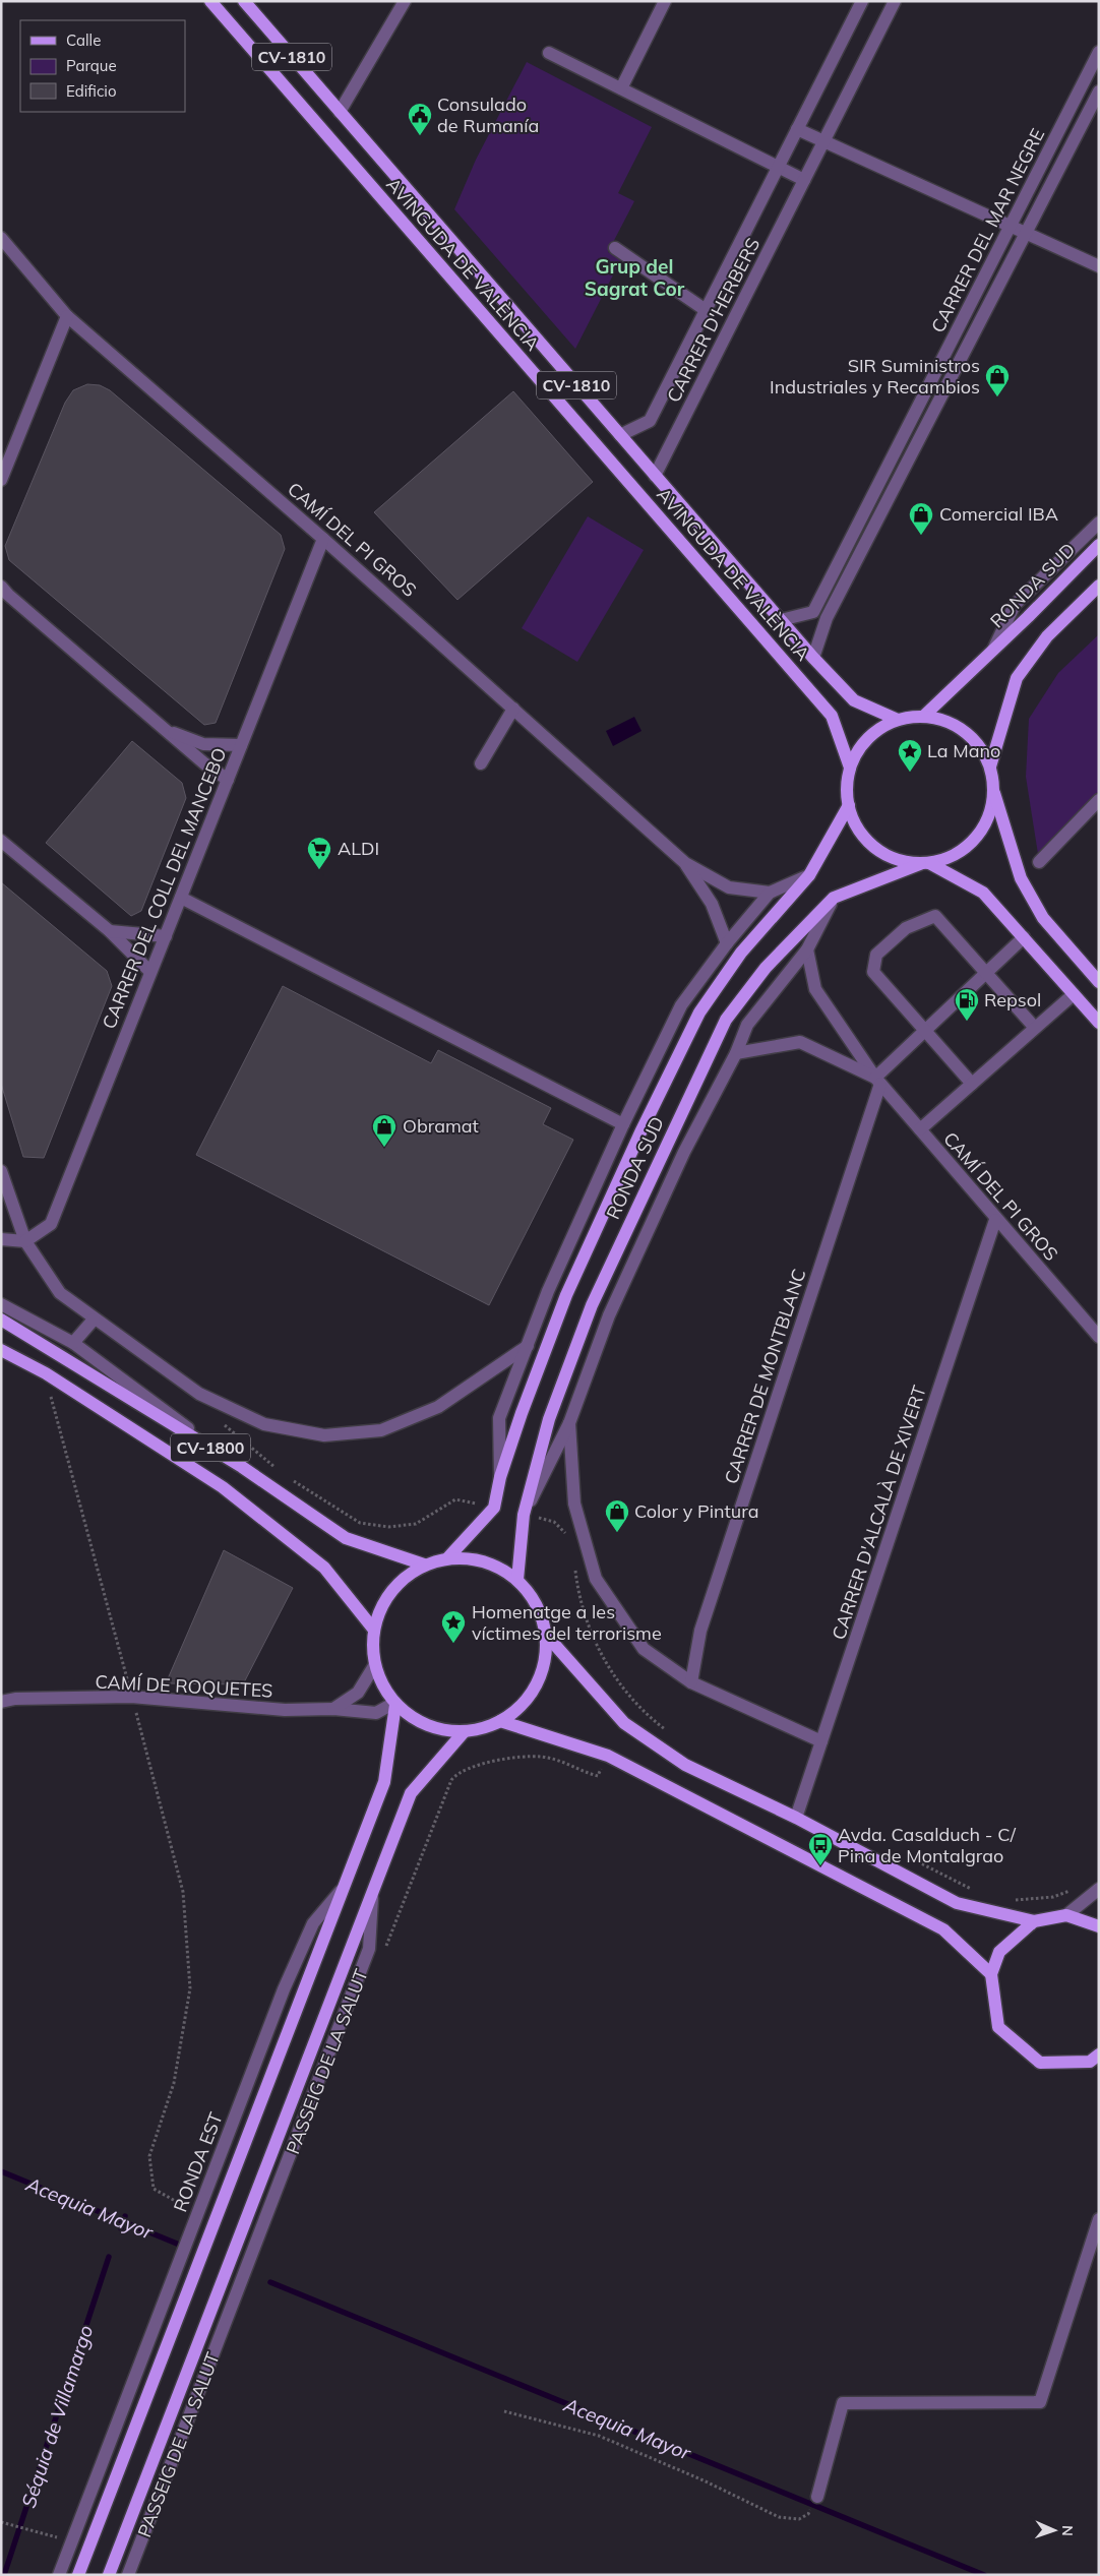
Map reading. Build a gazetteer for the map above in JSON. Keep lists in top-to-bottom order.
{
  "streets": {
    "main road": [
      "CV-1810",
      "AVINGUDA DE VALÈNCIA",
      "RONDA SUD",
      "CV-1800",
      "RONDA EST"
    ],
    "street": [
      "CARRER DEL MAR NEGRE",
      "CARRER D'HERBERS",
      "CAMÍ DEL PI GROS",
      "CARRER DEL COLL DEL MANCEBO",
      "CARRER DE MONTBLANC",
      "CARRER D'ALCALÀ DE XIVERT",
      "CAMÍ DE ROQUETES"
    ]
  },
  "crossings": [
    ["CARRER DEL MAR NEGRE", "AVINGUDA DE VALÈNCIA"],
    ["AVINGUDA DE VALÈNCIA", "CARRER D'HERBERS"],
    ["AVINGUDA DE VALÈNCIA", "RONDA SUD"],
    ["CAMÍ DEL PI GROS", "RONDA SUD"],
    ["CAMÍ DEL PI GROS", "CARRER DEL COLL DEL MANCEBO"],
    ["CAMÍ DEL PI GROS", "CARRER DE MONTBLANC"],
    ["CAMÍ DEL PI GROS", "CARRER D'ALCALÀ DE XIVERT"],
    ["RONDA SUD", "CV-1800"],
    ["RONDA SUD", "CAMÍ DE ROQUETES"],
    ["RONDA SUD", "RONDA EST"],
    ["CV-1800", "CAMÍ DE ROQUETES"],
    ["CV-1800", "RONDA EST"],
    ["CAMÍ DE ROQUETES", "RONDA EST"]
  ],
  "districts": ["Grup del Sagrat Cor"],
  "water": ["Acequia Mayor", "Séquia de Villamargo"],
  "places": {
    "public building": ["Consulado de Rumanía"],
    "shop": [
      "SIR Suministros Industriales y Recambios",
      "Comercial IBA",
      "Obramat",
      "Color y Pintura"
    ],
    "place": ["La Mano", "Homenatge a les víctimes del terrorisme"],
    "supermarket": ["ALDI"],
    "fuel station": ["Repsol"],
    "bus stop": ["Avda. Casalduch - C/ Pina de Montalgrao"]
  },
  "legend": ["Calle", "Parque", "Edificio"],
  "north": "right"
}
